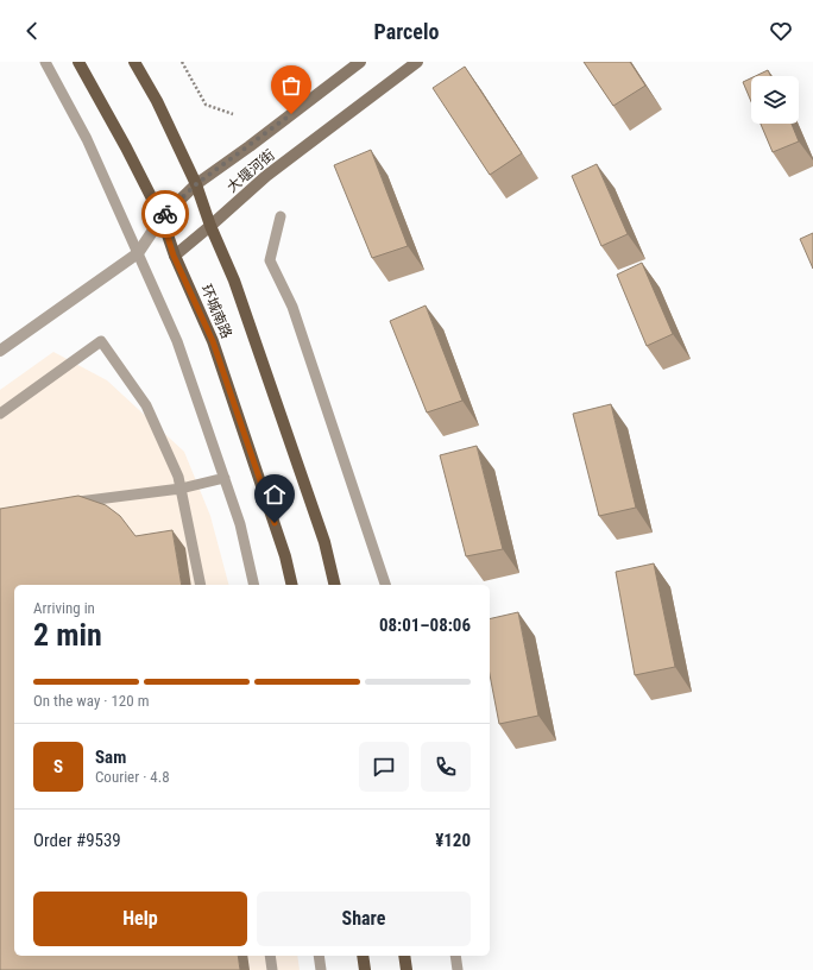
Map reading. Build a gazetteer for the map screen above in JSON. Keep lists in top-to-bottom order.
{
  "streets": {
    "main road": ["环城南路"],
    "street": ["大堰河街"]
  },
  "crossings": [
    ["大堰河街", "环城南路"]
  ],
  "page": {
    "header": "Parcelo",
    "heading": ["2 min", "Arriving in", "08:01–08:06"],
    "panel": [
      "Sam",
      "Courier · 4.8",
      "Order #9539",
      "¥120"
    ],
    "bar": "On the way · 120 m",
    "round": "S",
    "buttons": ["Help", "Share"]
  }
}
